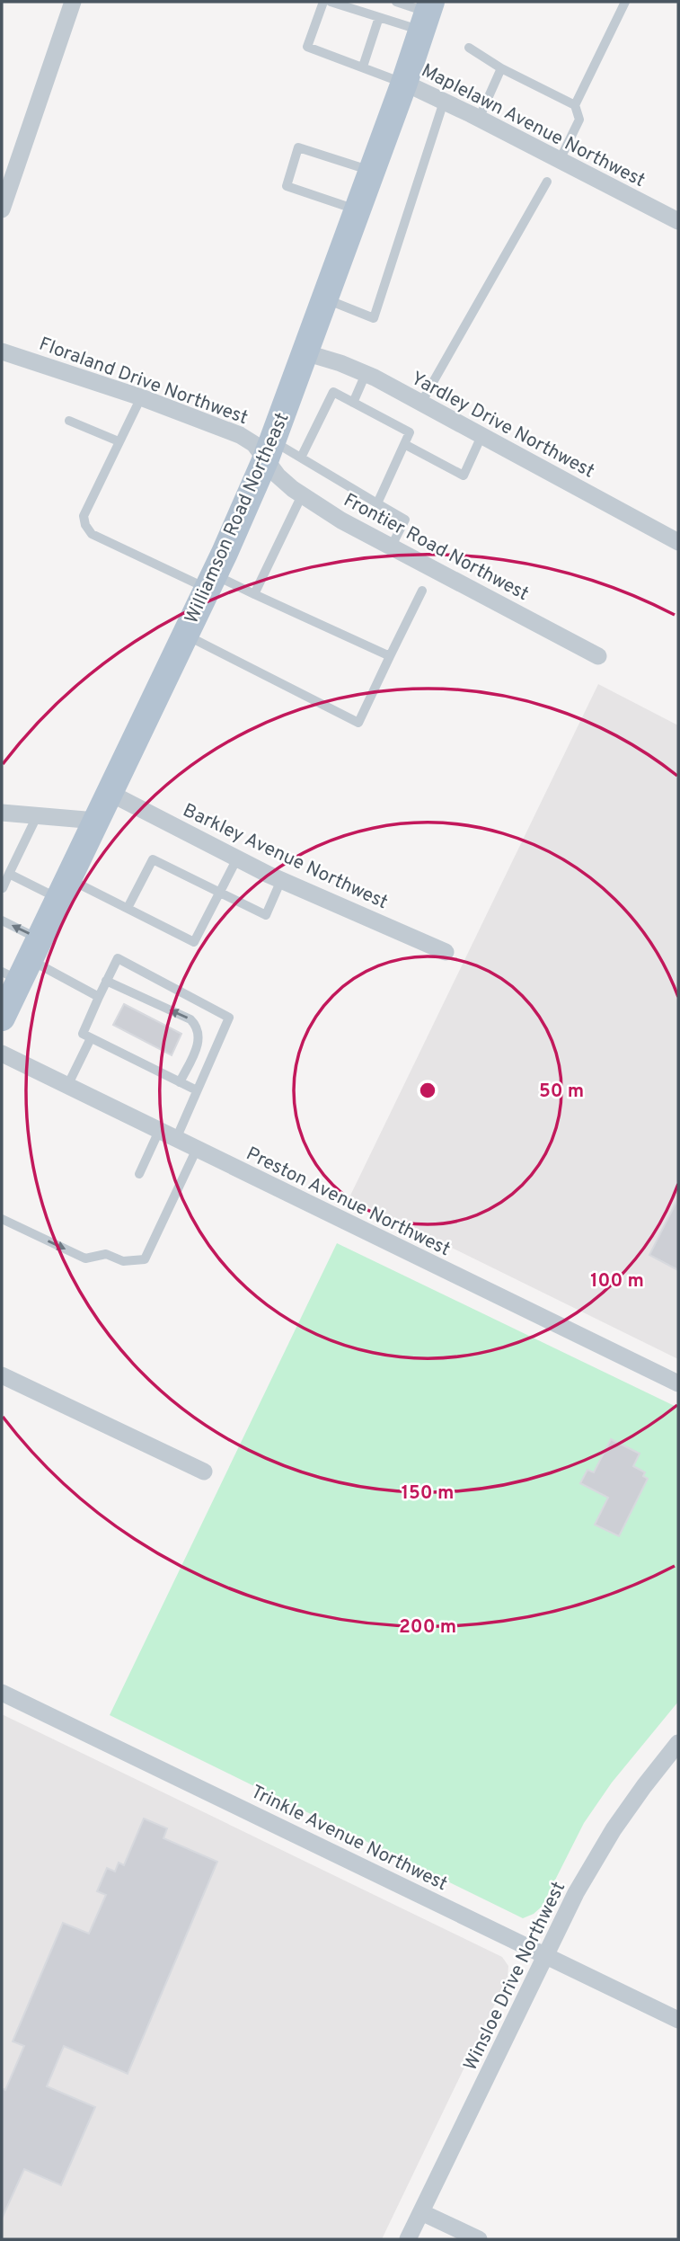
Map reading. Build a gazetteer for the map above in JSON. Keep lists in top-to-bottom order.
{
  "streets": {
    "main road": ["Williamson Road Northeast"],
    "street": [
      "Maplelawn Avenue Northwest",
      "Floraland Drive Northwest",
      "Yardley Drive Northwest",
      "Frontier Road Northwest",
      "Barkley Avenue Northwest",
      "Preston Avenue Northwest",
      "Trinkle Avenue Northwest",
      "Winsloe Drive Northwest"
    ]
  },
  "crossings": [
    ["Maplelawn Avenue Northwest", "Williamson Road Northeast"],
    ["Floraland Drive Northwest", "Williamson Road Northeast"],
    ["Floraland Drive Northwest", "Frontier Road Northwest"],
    ["Yardley Drive Northwest", "Williamson Road Northeast"],
    ["Williamson Road Northeast", "Frontier Road Northwest"],
    ["Williamson Road Northeast", "Barkley Avenue Northwest"],
    ["Trinkle Avenue Northwest", "Winsloe Drive Northwest"]
  ],
  "rings": [
    "50 m",
    "100 m",
    "150 m",
    "200 m"
  ]
}
